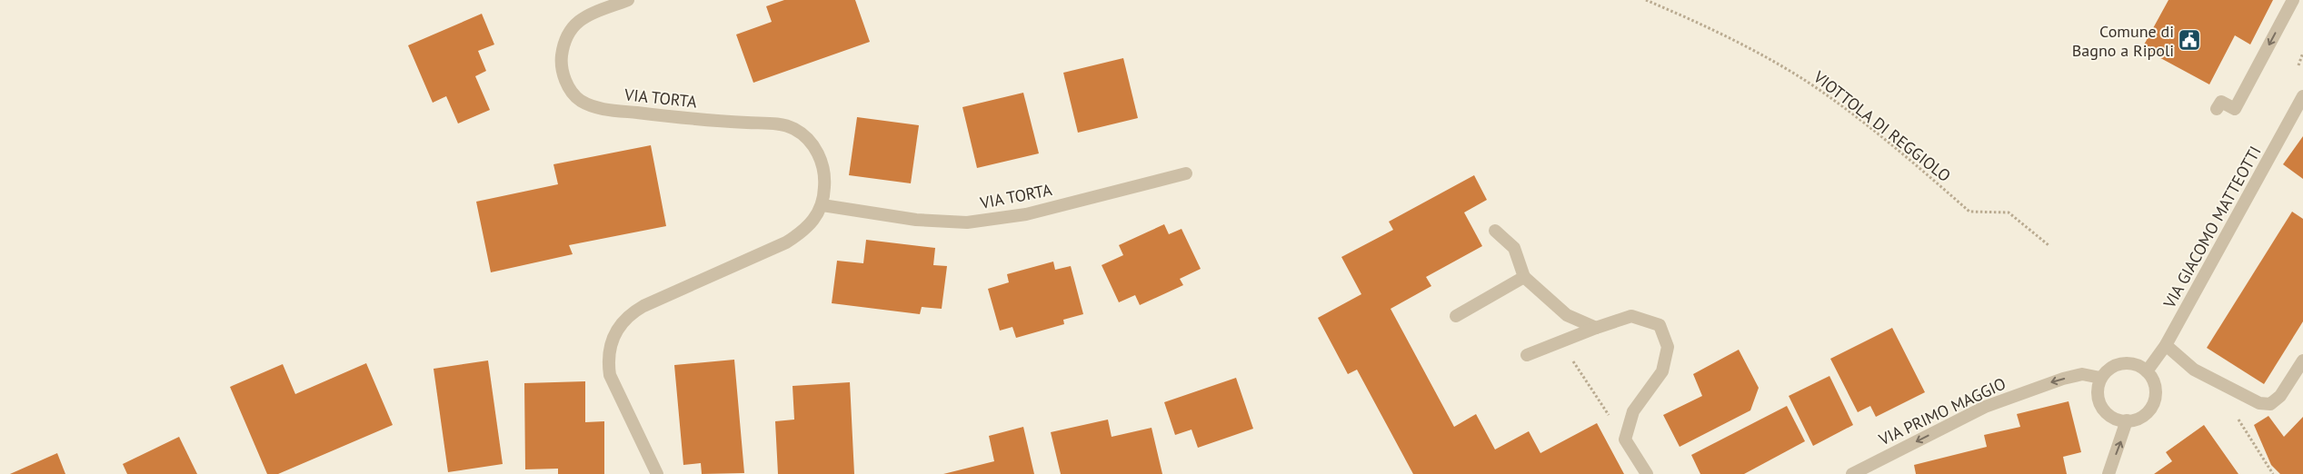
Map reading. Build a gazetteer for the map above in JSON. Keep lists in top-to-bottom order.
{
  "streets": {
    "street": ["VIA TORTA", "VIA GIACOMO MATTEOTTI", "VIA PRIMO MAGGIO"],
    "path": ["VIOTTOLA DI REGGIOLO"]
  },
  "crossings": [
    ["VIA GIACOMO MATTEOTTI", "VIA PRIMO MAGGIO"]
  ],
  "one_way": ["VIA PRIMO MAGGIO"],
  "places": {
    "public building": ["Comune di Bagno a Ripoli"]
  }
}
